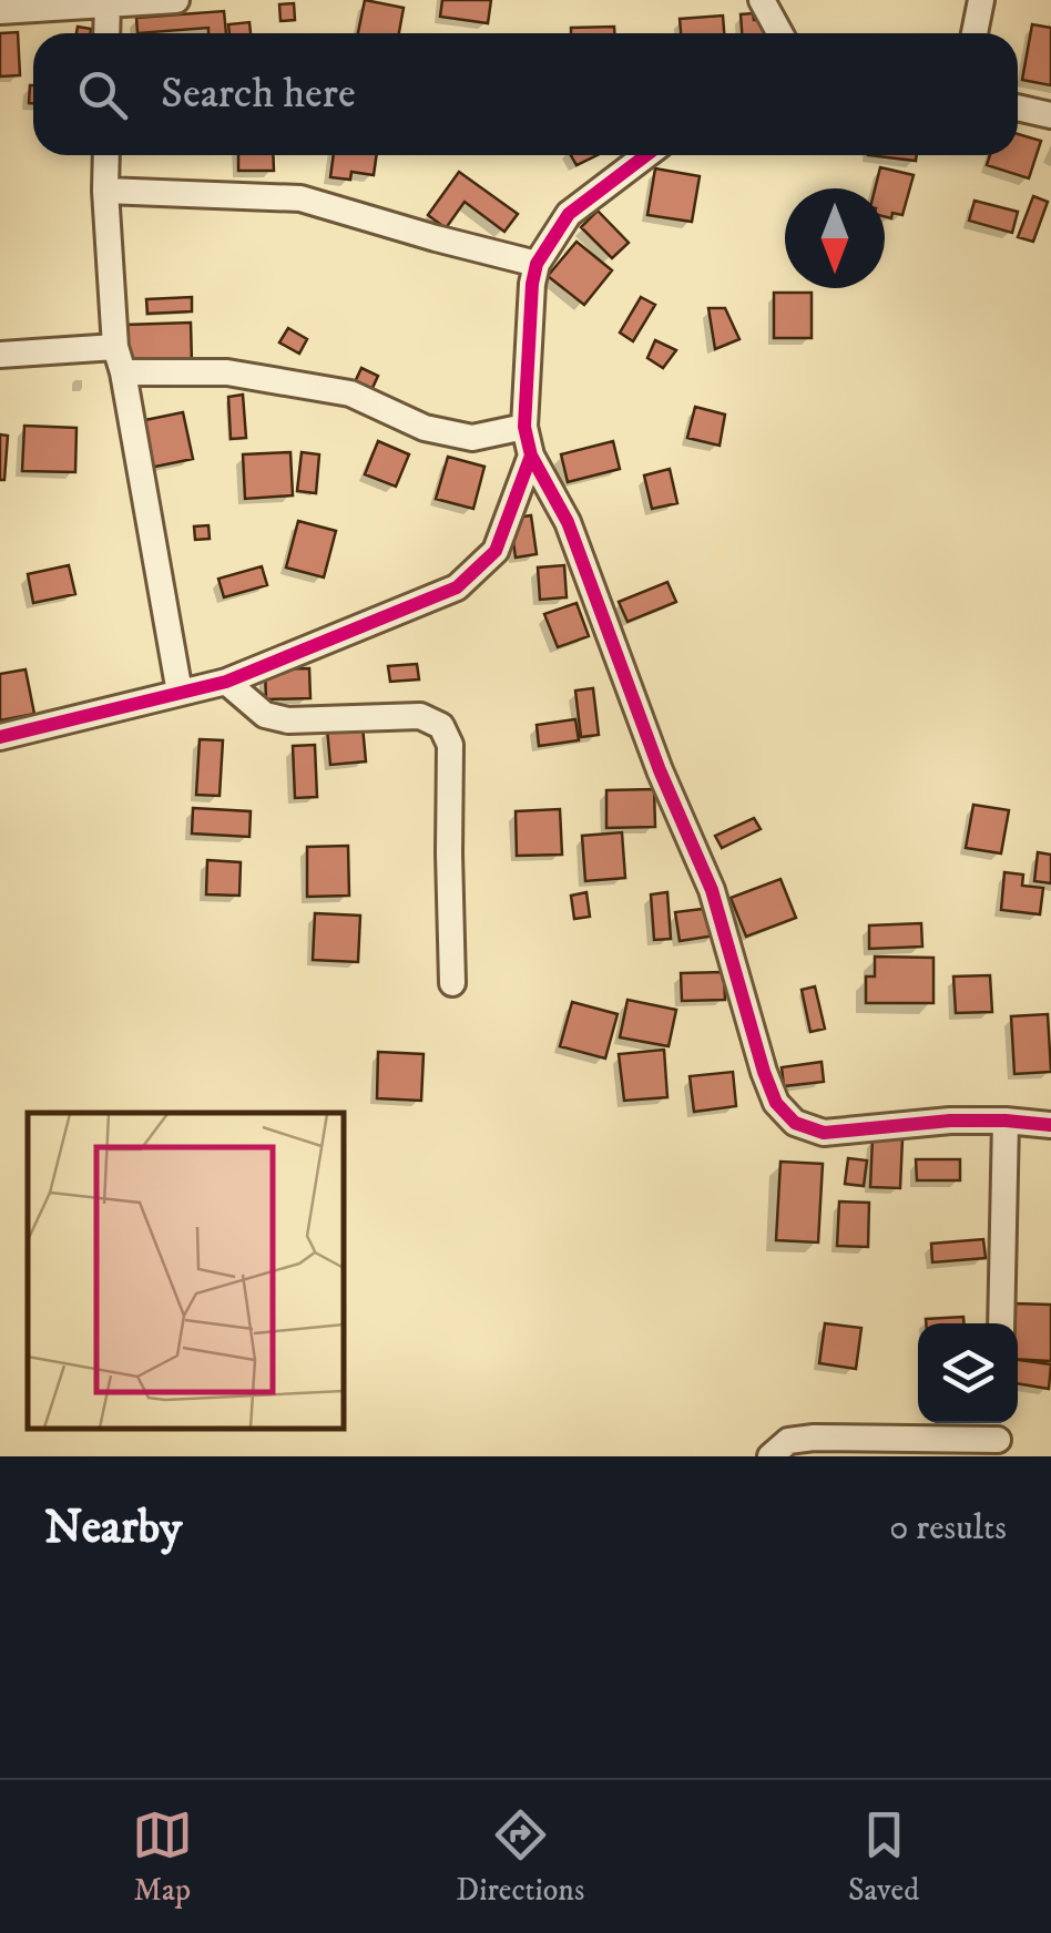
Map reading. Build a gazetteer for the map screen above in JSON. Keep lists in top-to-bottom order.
{
  "north": "bottom",
  "page": {
    "search": "Search here",
    "heading": ["Nearby", "0 results"],
    "nav": ["Map", "Directions", "Saved"]
  }
}
